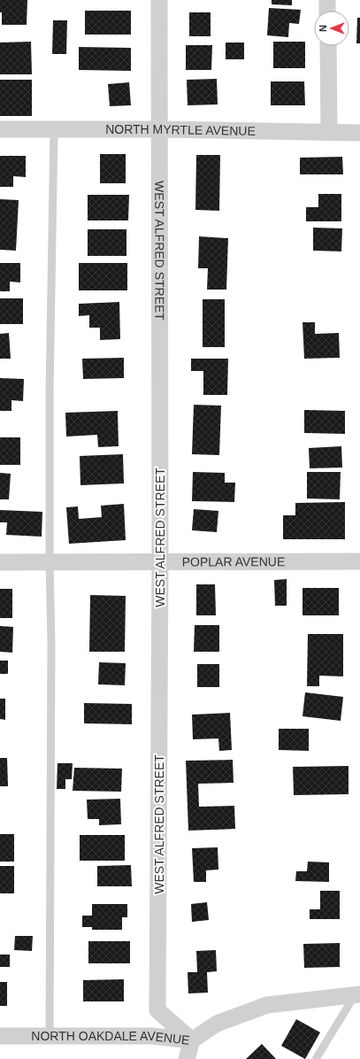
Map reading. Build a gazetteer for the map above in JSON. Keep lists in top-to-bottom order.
{
  "streets": {
    "street": [
      "NORTH MYRTLE AVENUE",
      "WEST ALFRED STREET",
      "POPLAR AVENUE",
      "NORTH OAKDALE AVENUE"
    ]
  },
  "crossings": [
    ["NORTH MYRTLE AVENUE", "WEST ALFRED STREET"],
    ["WEST ALFRED STREET", "POPLAR AVENUE"],
    ["WEST ALFRED STREET", "NORTH OAKDALE AVENUE"]
  ],
  "north": "left"
}
